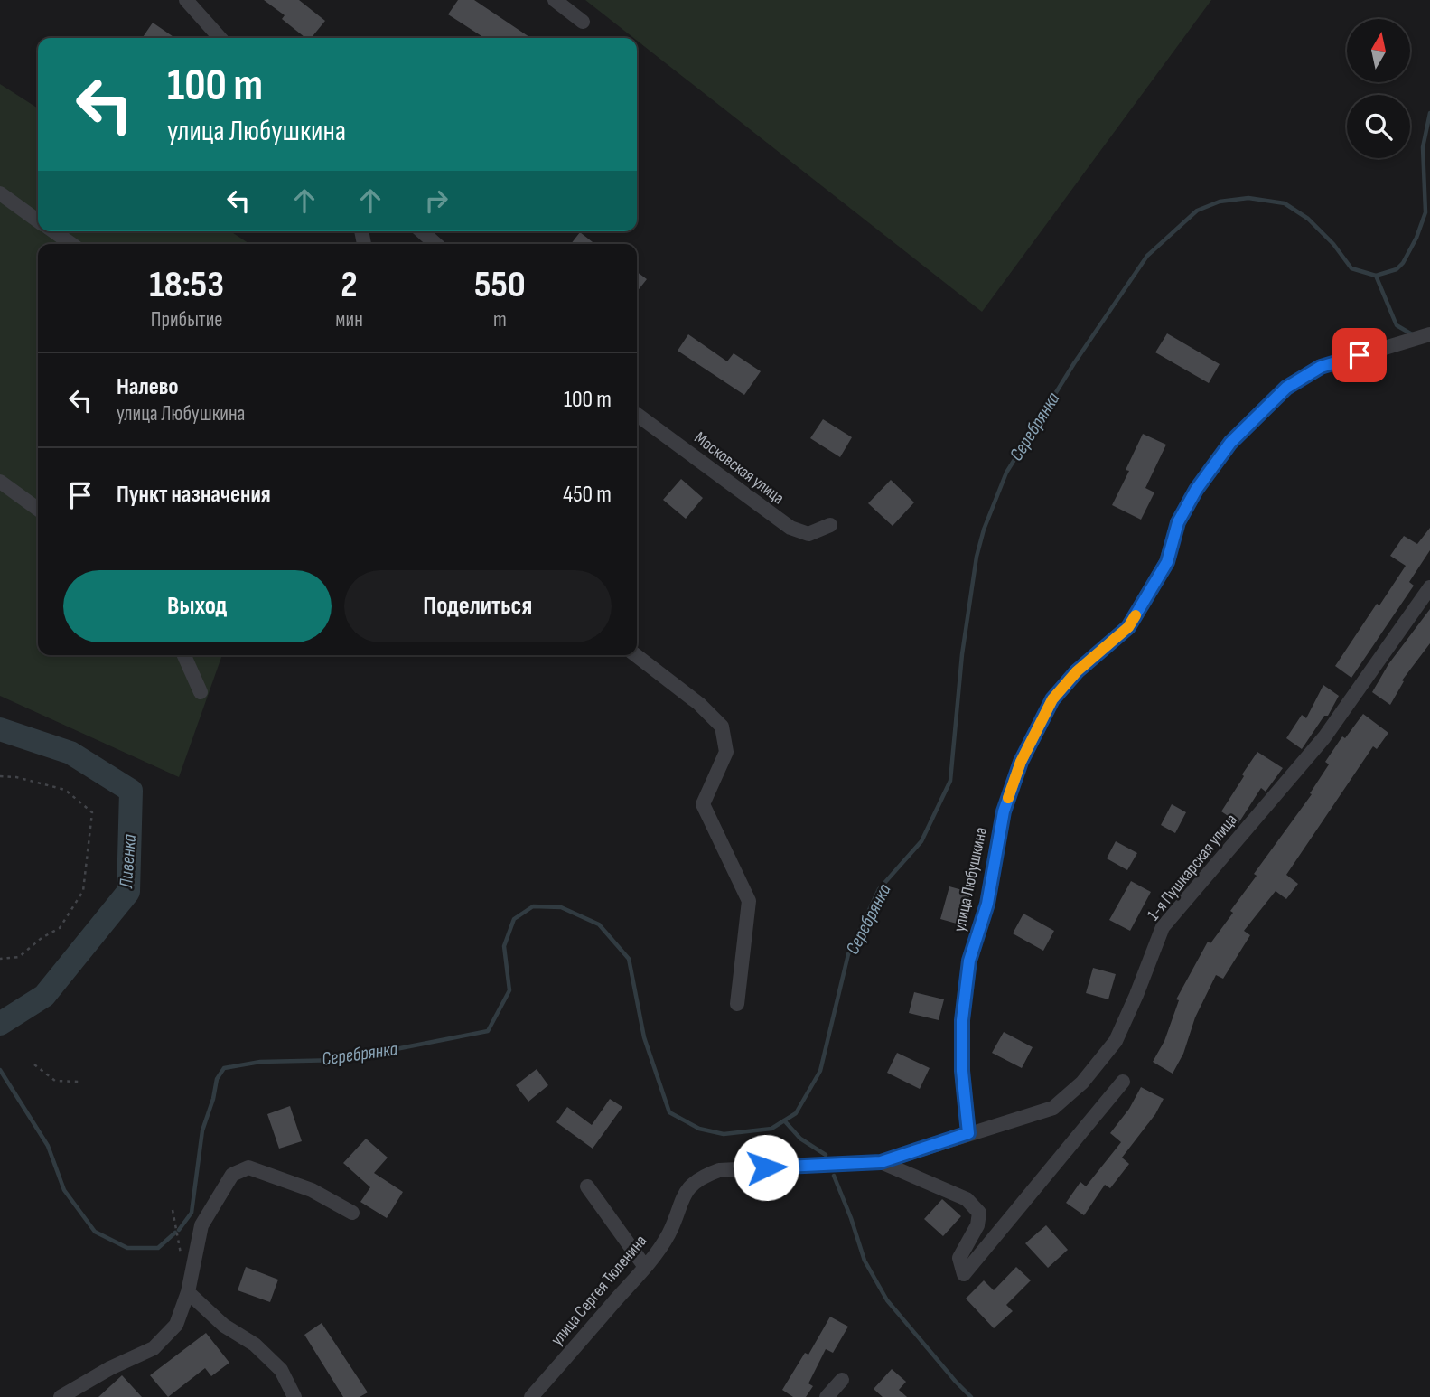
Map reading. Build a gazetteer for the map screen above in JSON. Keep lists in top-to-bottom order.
{
  "streets": {
    "street": [
      "Московская улица",
      "1-я Пушкарская улица",
      "улица Любушкина",
      "улица Сергея Тюленина"
    ]
  },
  "crossings": [
    ["1-я Пушкарская улица", "улица Любушкина"],
    ["1-я Пушкарская улица", "улица Сергея Тюленина"],
    ["улица Любушкина", "улица Сергея Тюленина"]
  ],
  "water": ["Серебрянка", "Ливенка"],
  "north": "top",
  "page": {
    "turn": ["100 m", "улица Любушкина"],
    "eta": [
      "18:53",
      "Прибытие",
      "2",
      "мин",
      "550",
      "m"
    ],
    "list": [
      {
        "name": "Налево",
        "note": "улица Любушкина",
        "value": "100 m"
      },
      {
        "name": "Пункт назначения",
        "value": "450 m"
      }
    ],
    "buttons": ["Выход", "Поделиться"]
  }
}
